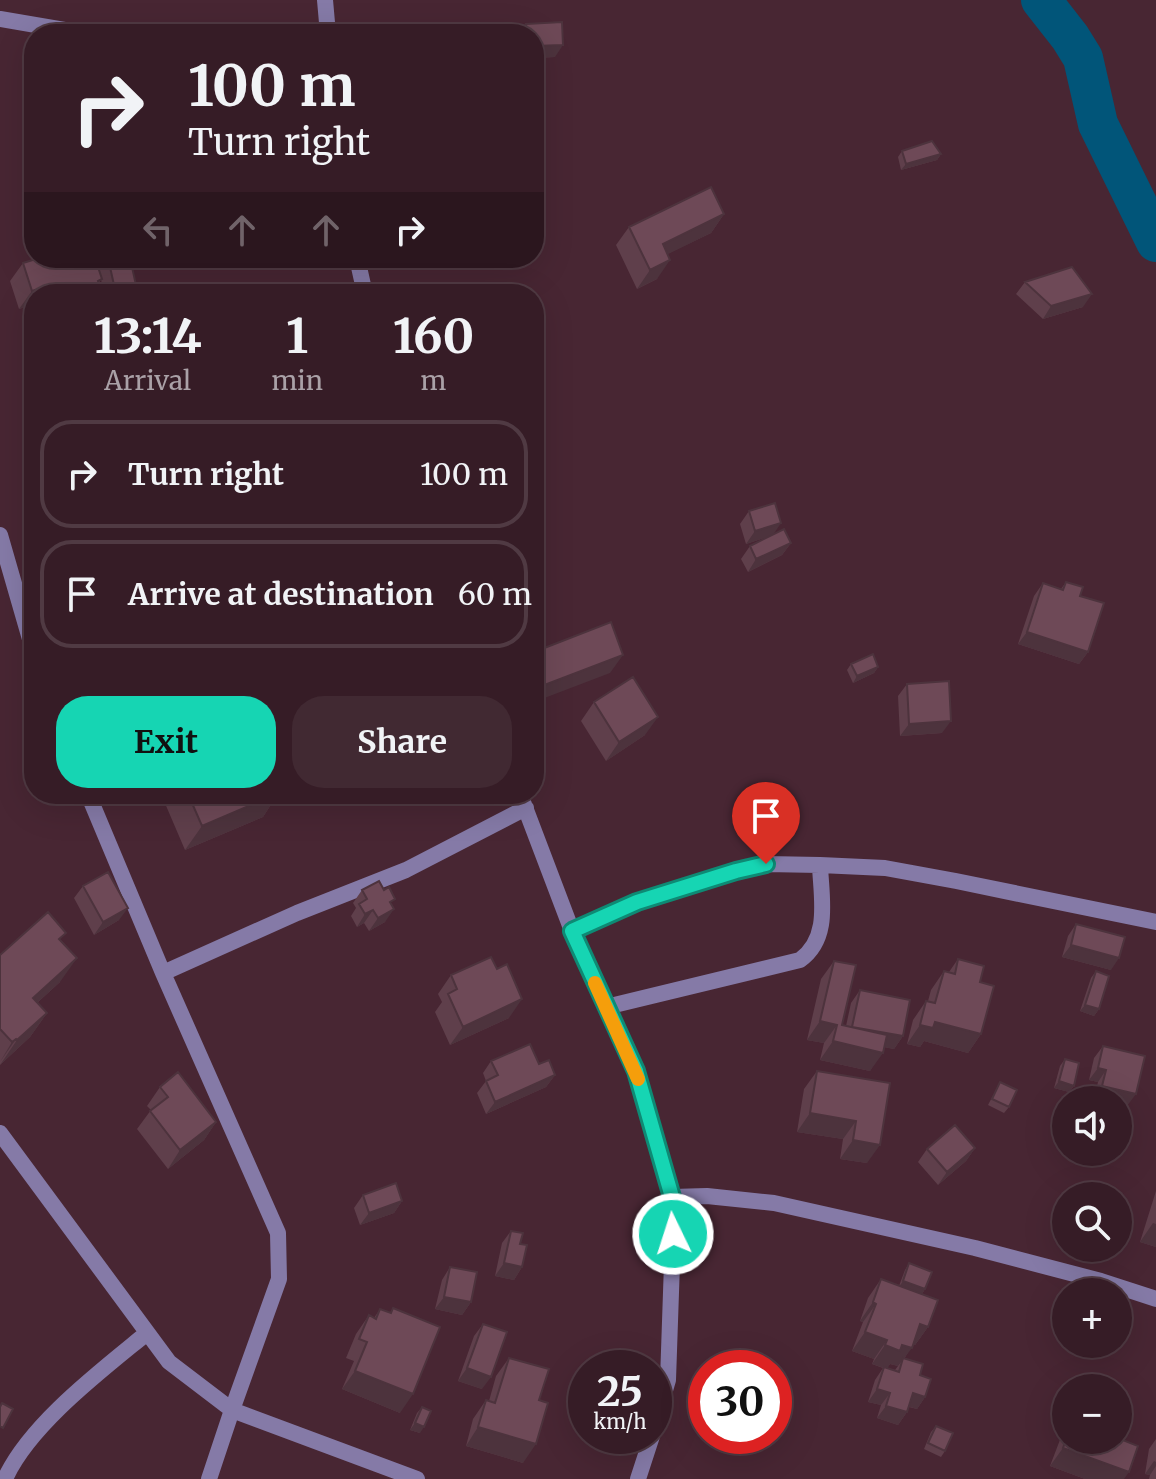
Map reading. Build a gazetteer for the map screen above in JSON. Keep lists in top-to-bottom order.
{
  "page": {
    "turn": ["100 m", "Turn right"],
    "eta": [
      "13:14",
      "Arrival",
      "1",
      "min",
      "160",
      "m"
    ],
    "list": [
      {
        "name": "Turn right",
        "value": "100 m"
      },
      {
        "name": "Arrive at destination",
        "value": "60 m"
      }
    ],
    "buttons": ["Exit", "Share"],
    "map_buttons": ["+", "−"],
    "speed": "25 km/h",
    "limit": "30"
  }
}
